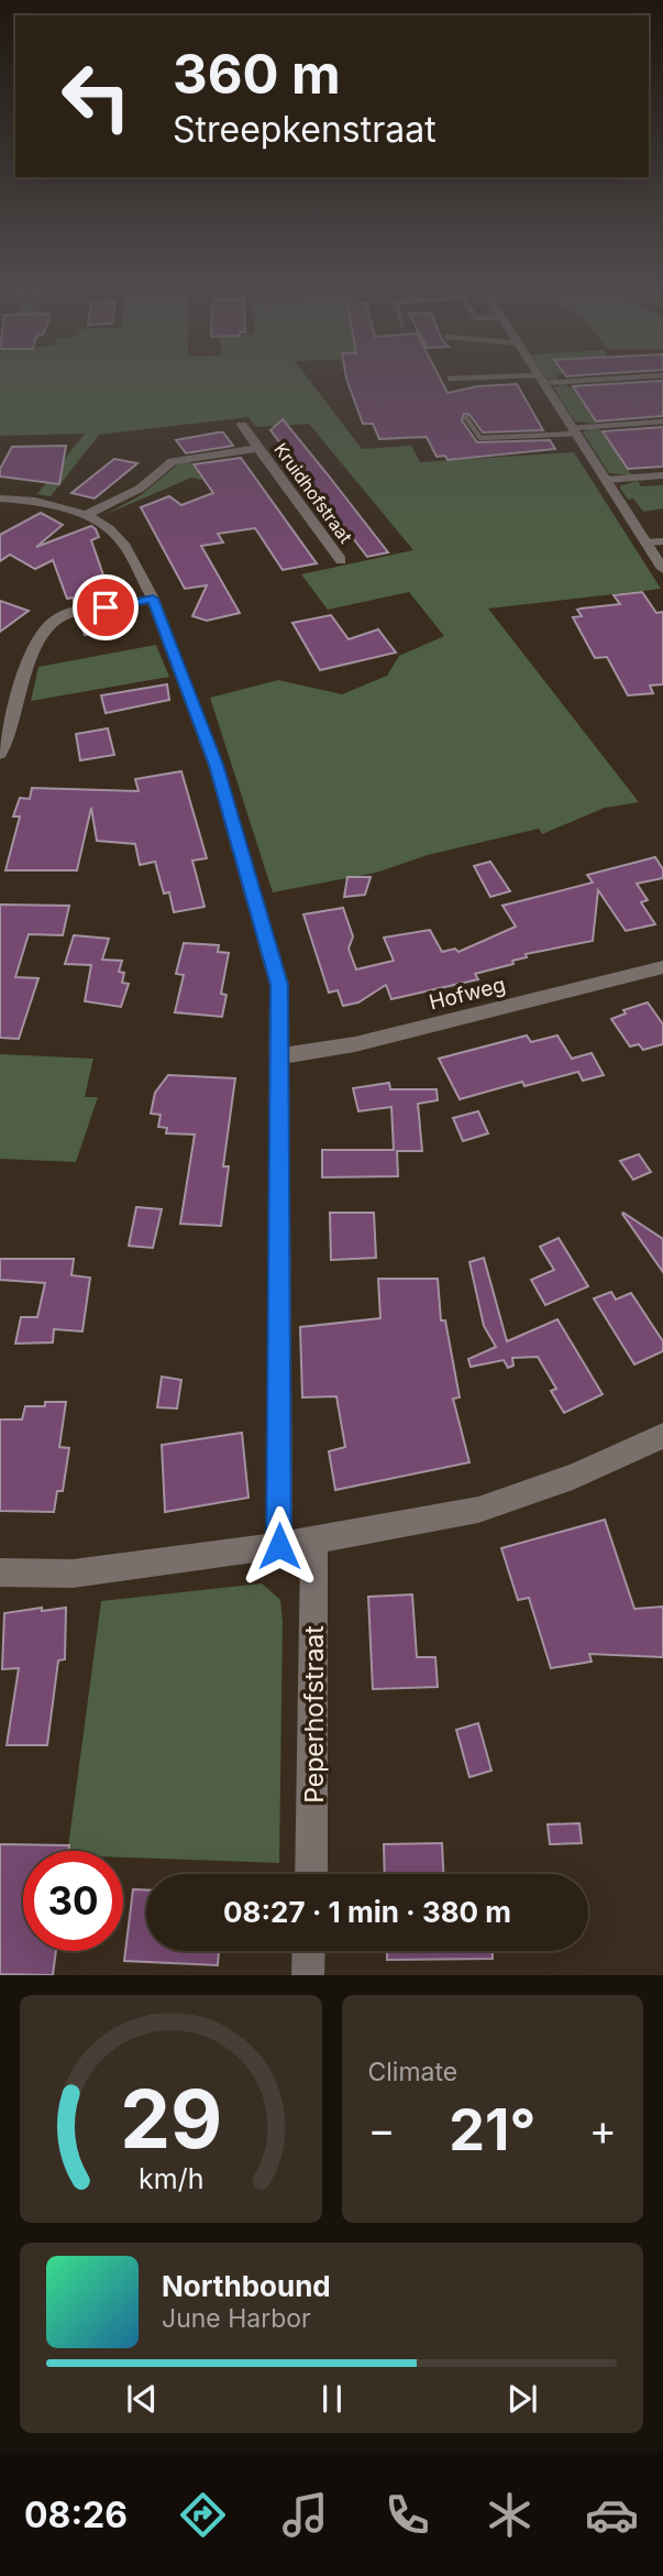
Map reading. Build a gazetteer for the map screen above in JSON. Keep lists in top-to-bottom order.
{
  "streets": {
    "street": ["Kruidhofstraat", "Hofweg", "Peperhofstraat"]
  },
  "page": {
    "turn": ["360 m", "Streepkenstraat"],
    "limit": "30",
    "trip": "08:27 · 1 min · 380 m",
    "tile": "Climate",
    "heat": ["−", "21°", "+"],
    "song": ["Northbound", "June Harbor"],
    "tabs": "08:26",
    "gauge": ["29", "km/h"]
  }
}
